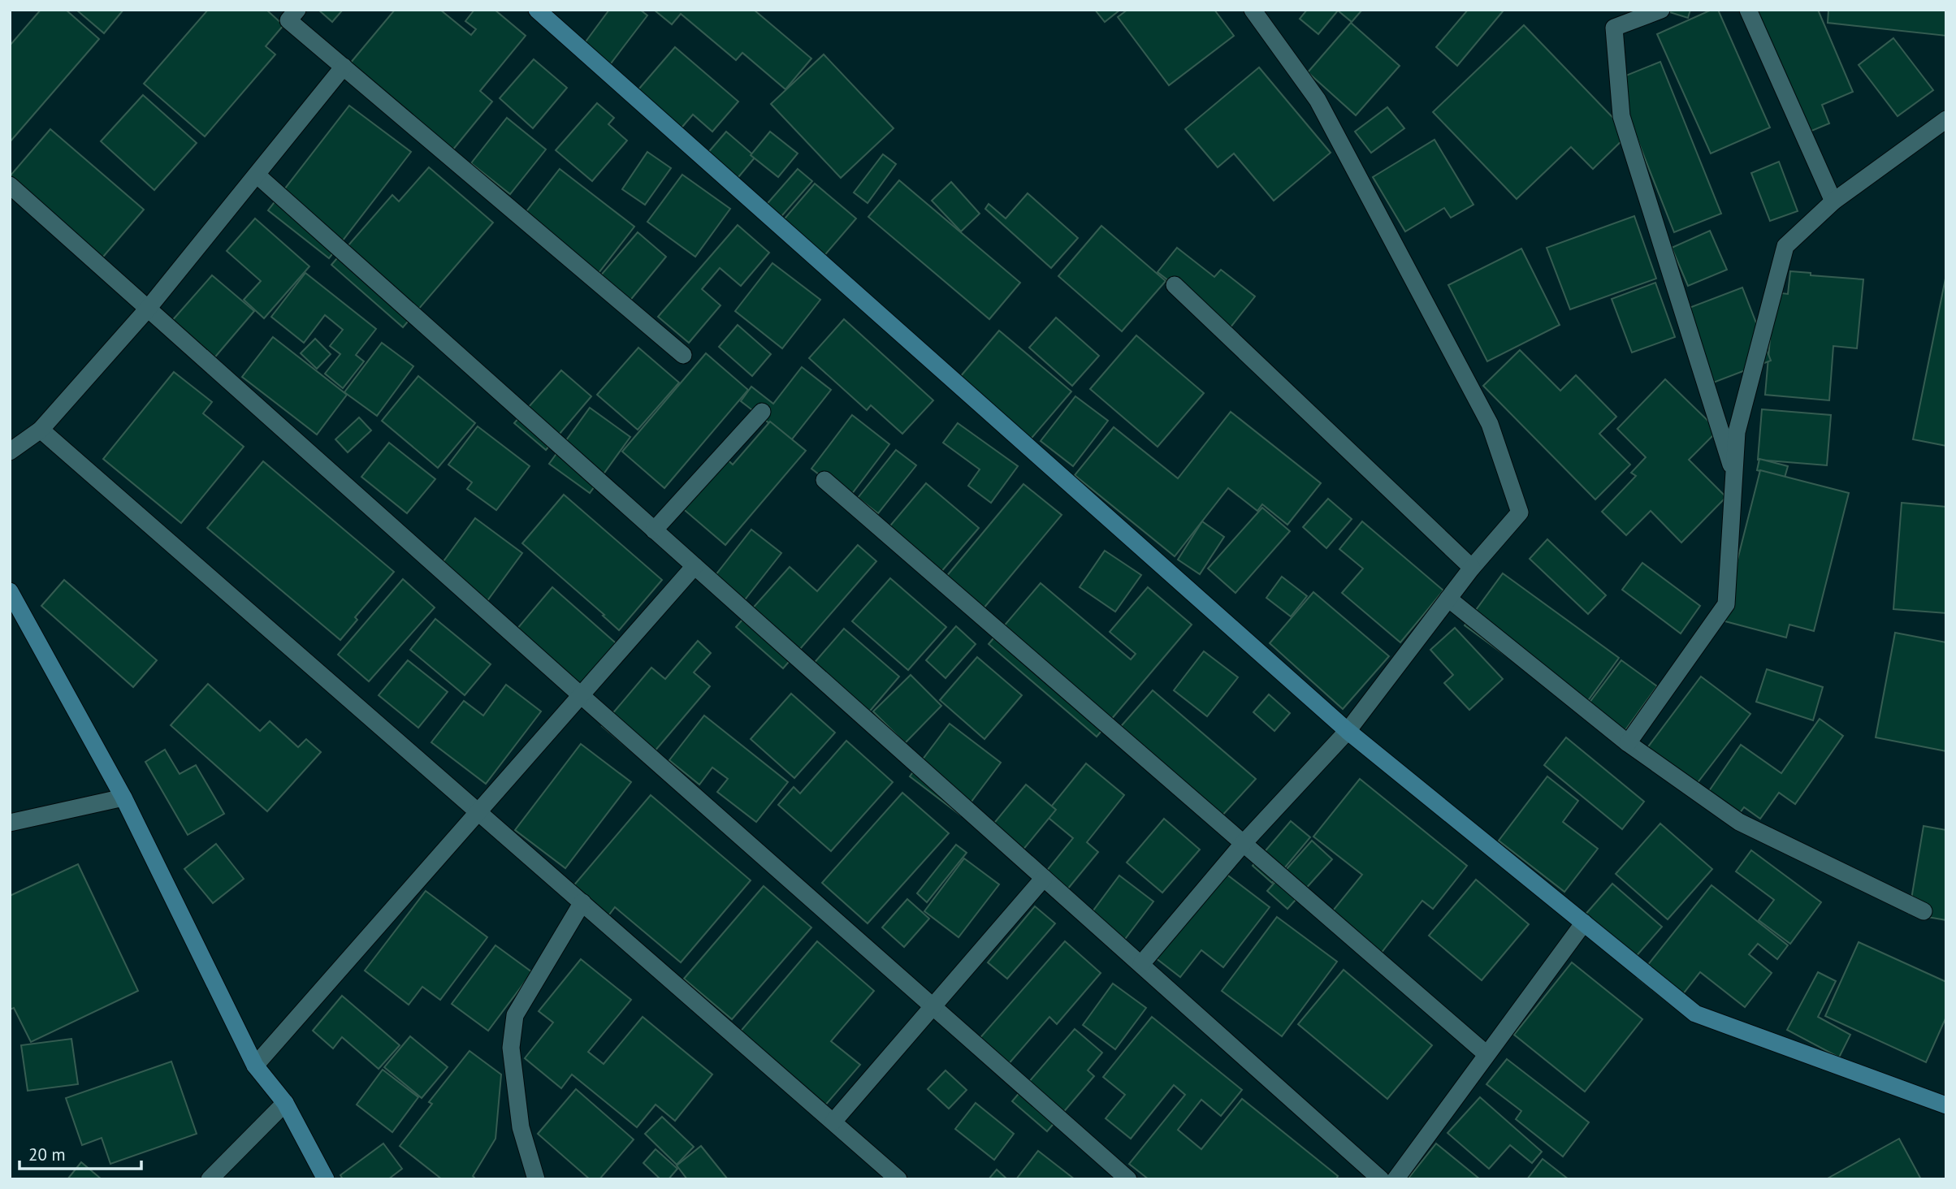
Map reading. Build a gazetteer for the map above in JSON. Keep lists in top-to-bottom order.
{
  "scale_bar": "20 m"
}
